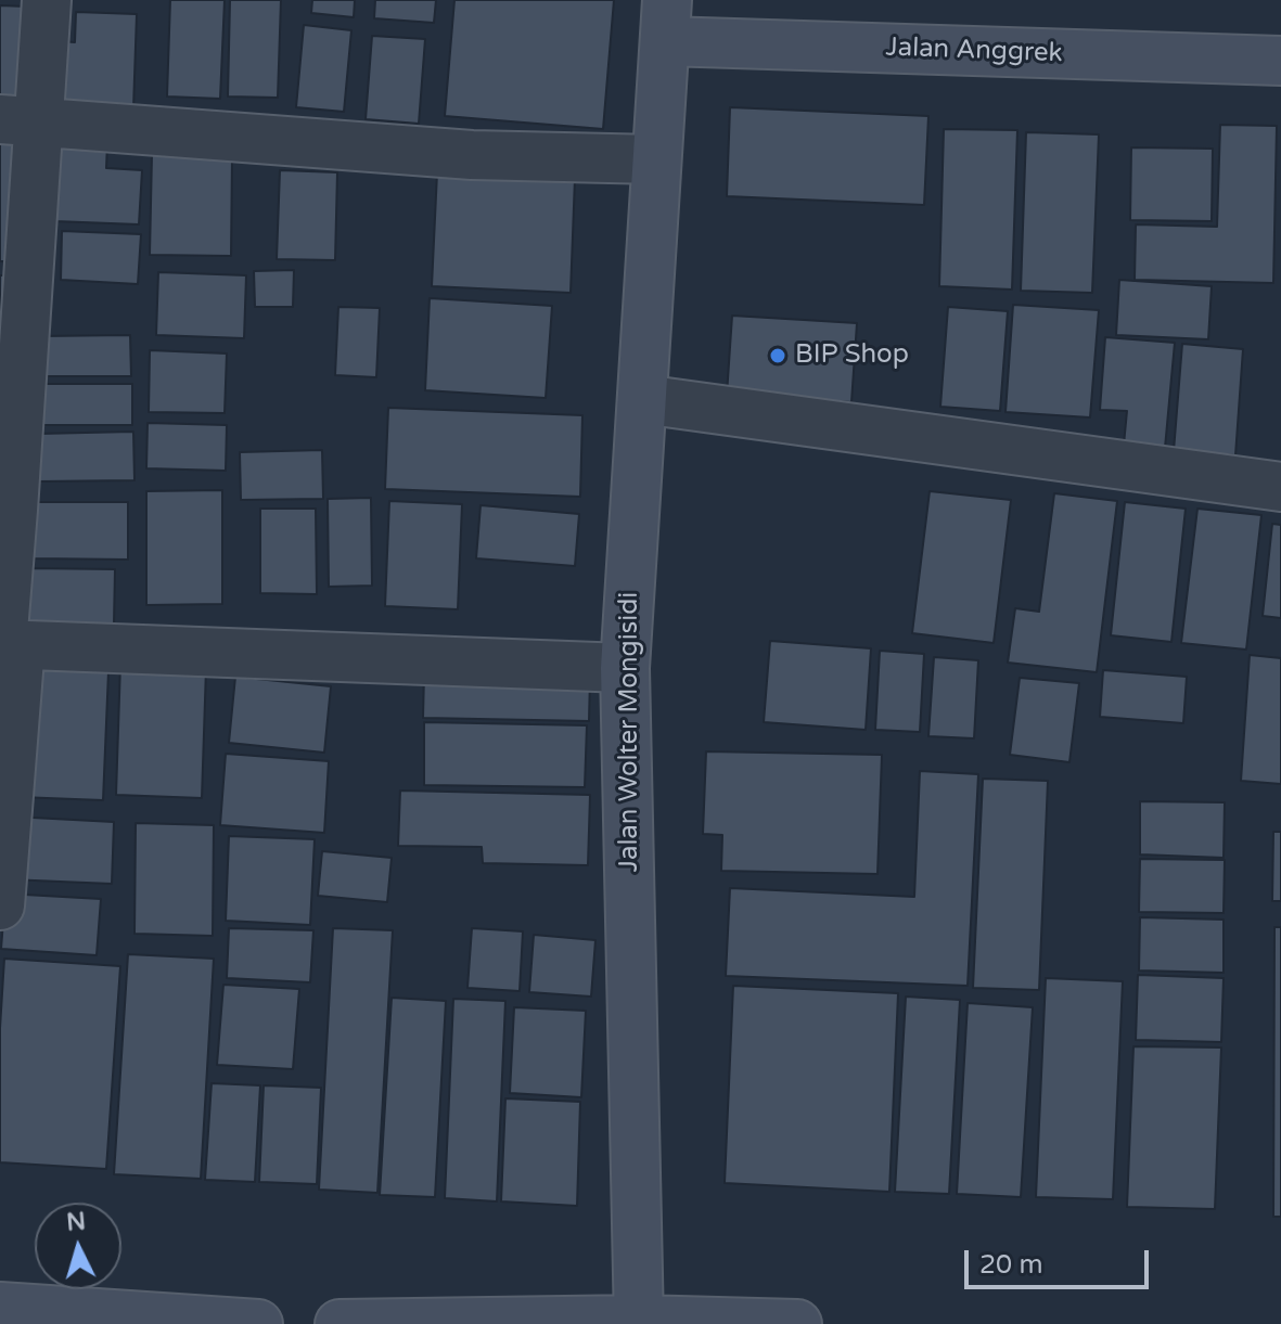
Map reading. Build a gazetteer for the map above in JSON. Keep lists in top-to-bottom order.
{
  "streets": {
    "street": ["Jalan Anggrek", "Jalan Wolter Mongisidi"]
  },
  "crossings": [
    ["Jalan Anggrek", "Jalan Wolter Mongisidi"]
  ],
  "places": ["BIP Shop"],
  "scale_bar": "20 m",
  "north": "top"
}
